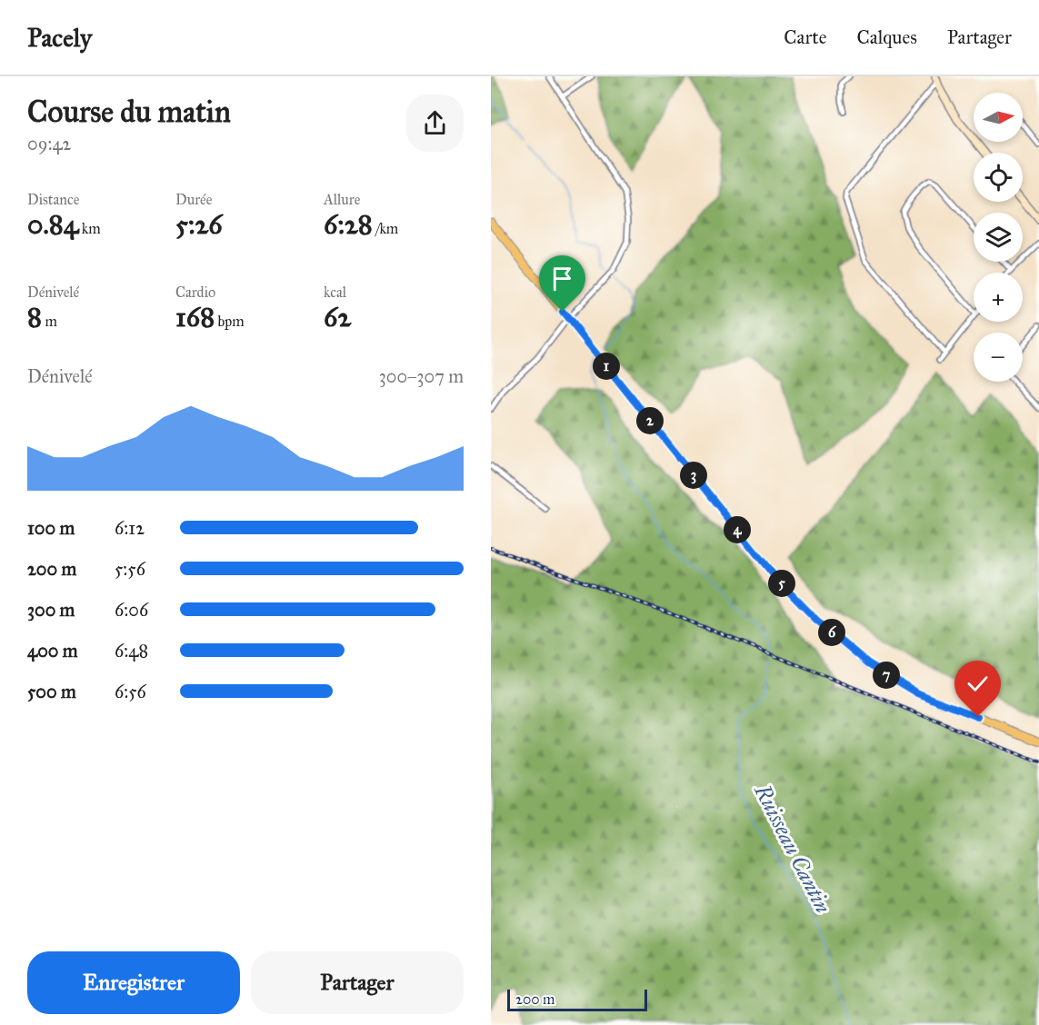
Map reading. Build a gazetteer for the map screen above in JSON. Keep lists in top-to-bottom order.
{
  "water": ["Ruisseau Cantin"],
  "scale_bar": "200 m",
  "north": "right",
  "page": {
    "header": "Pacely",
    "nav": ["Carte", "Calques", "Partager"],
    "heading": ["Course du matin", "09:42"],
    "map_buttons": ["+", "−"],
    "stats": [
      ["Distance", "0.84 km"],
      ["Durée", "5:26"],
      ["Allure", "6:28 /km"],
      ["Dénivelé", "8 m"],
      ["Cardio", "168 bpm"],
      ["kcal", "62"]
    ],
    "pins": [
      "1",
      "2",
      "3",
      "4",
      "5",
      "6",
      "7"
    ],
    "chart": ["Dénivelé", "300–307 m"],
    "list": [
      {
        "name": "100 m",
        "note": "6:12"
      },
      {
        "name": "200 m",
        "note": "5:56"
      },
      {
        "name": "300 m",
        "note": "6:06"
      },
      {
        "name": "400 m",
        "note": "6:48"
      },
      {
        "name": "500 m",
        "note": "6:56"
      }
    ],
    "buttons": ["Enregistrer", "Partager"],
    "scale": "200 m"
  }
}
